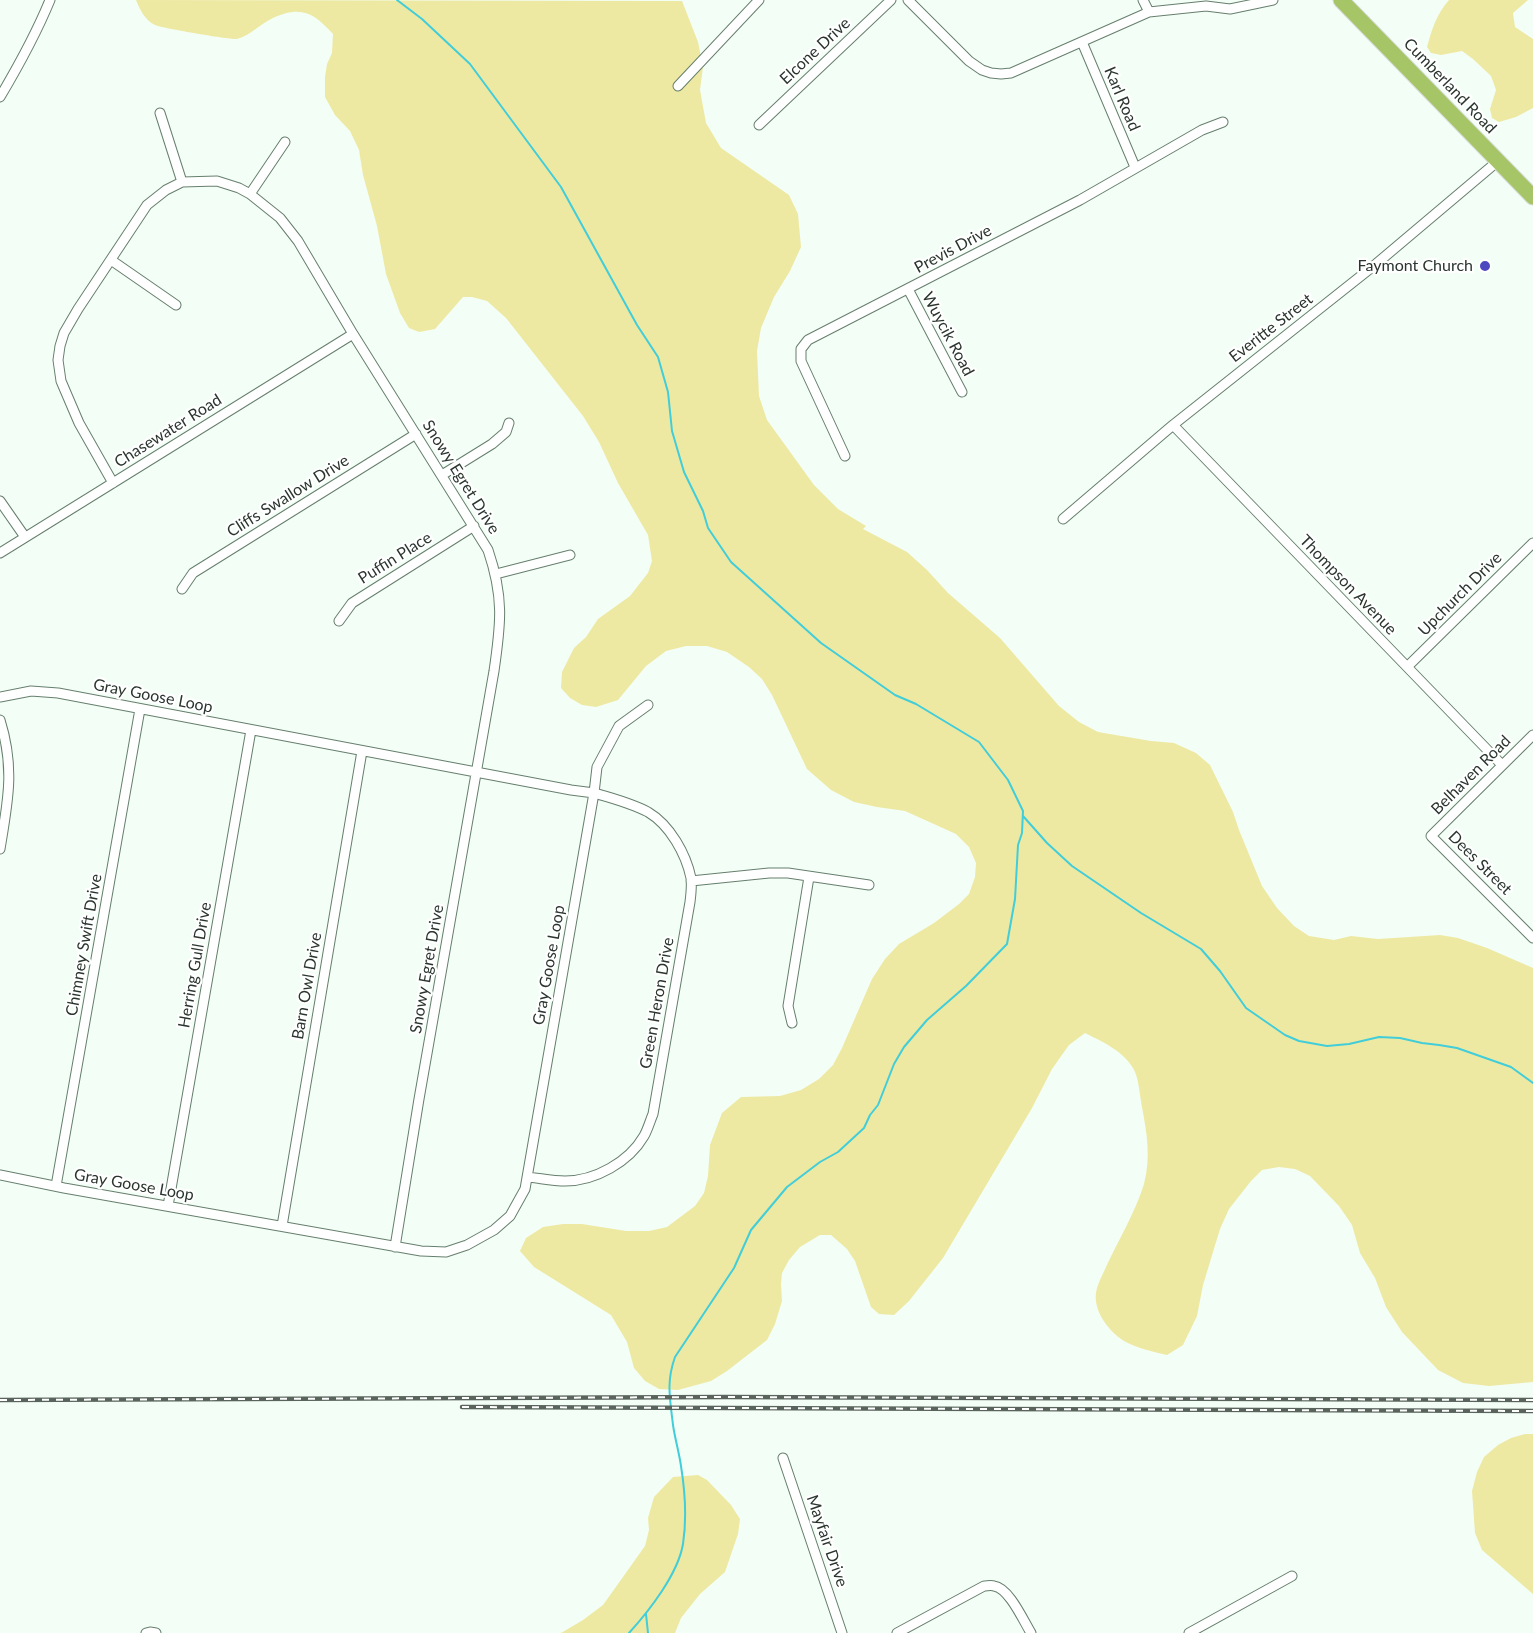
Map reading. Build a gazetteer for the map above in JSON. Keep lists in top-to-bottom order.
{
  "streets": {
    "main road": ["Cumberland Road"],
    "street": [
      "Elcone Drive",
      "Karl Road",
      "Previs Drive",
      "Everitte Street",
      "Wuycik Road",
      "Chasewater Road",
      "Snowy Egret Drive",
      "Cliffs Swallow Drive",
      "Puffin Place",
      "Thompson Avenue",
      "Upchurch Drive",
      "Gray Goose Loop",
      "Belhaven Road",
      "Dees Street",
      "Chimney Swift Drive",
      "Herring Gull Drive",
      "Barn Owl Drive",
      "Green Heron Drive",
      "Mayfair Drive"
    ]
  },
  "crossings": [
    ["Cumberland Road", "Everitte Street"],
    ["Karl Road", "Previs Drive"],
    ["Previs Drive", "Wuycik Road"],
    ["Everitte Street", "Thompson Avenue"],
    ["Chasewater Road", "Snowy Egret Drive"],
    ["Snowy Egret Drive", "Cliffs Swallow Drive"],
    ["Snowy Egret Drive", "Puffin Place"],
    ["Snowy Egret Drive", "Gray Goose Loop"],
    ["Thompson Avenue", "Upchurch Drive"],
    ["Thompson Avenue", "Belhaven Road"],
    ["Gray Goose Loop", "Chimney Swift Drive"],
    ["Gray Goose Loop", "Herring Gull Drive"],
    ["Gray Goose Loop", "Barn Owl Drive"],
    ["Gray Goose Loop", "Green Heron Drive"],
    ["Belhaven Road", "Dees Street"]
  ],
  "places": ["Faymont Church"]
}
